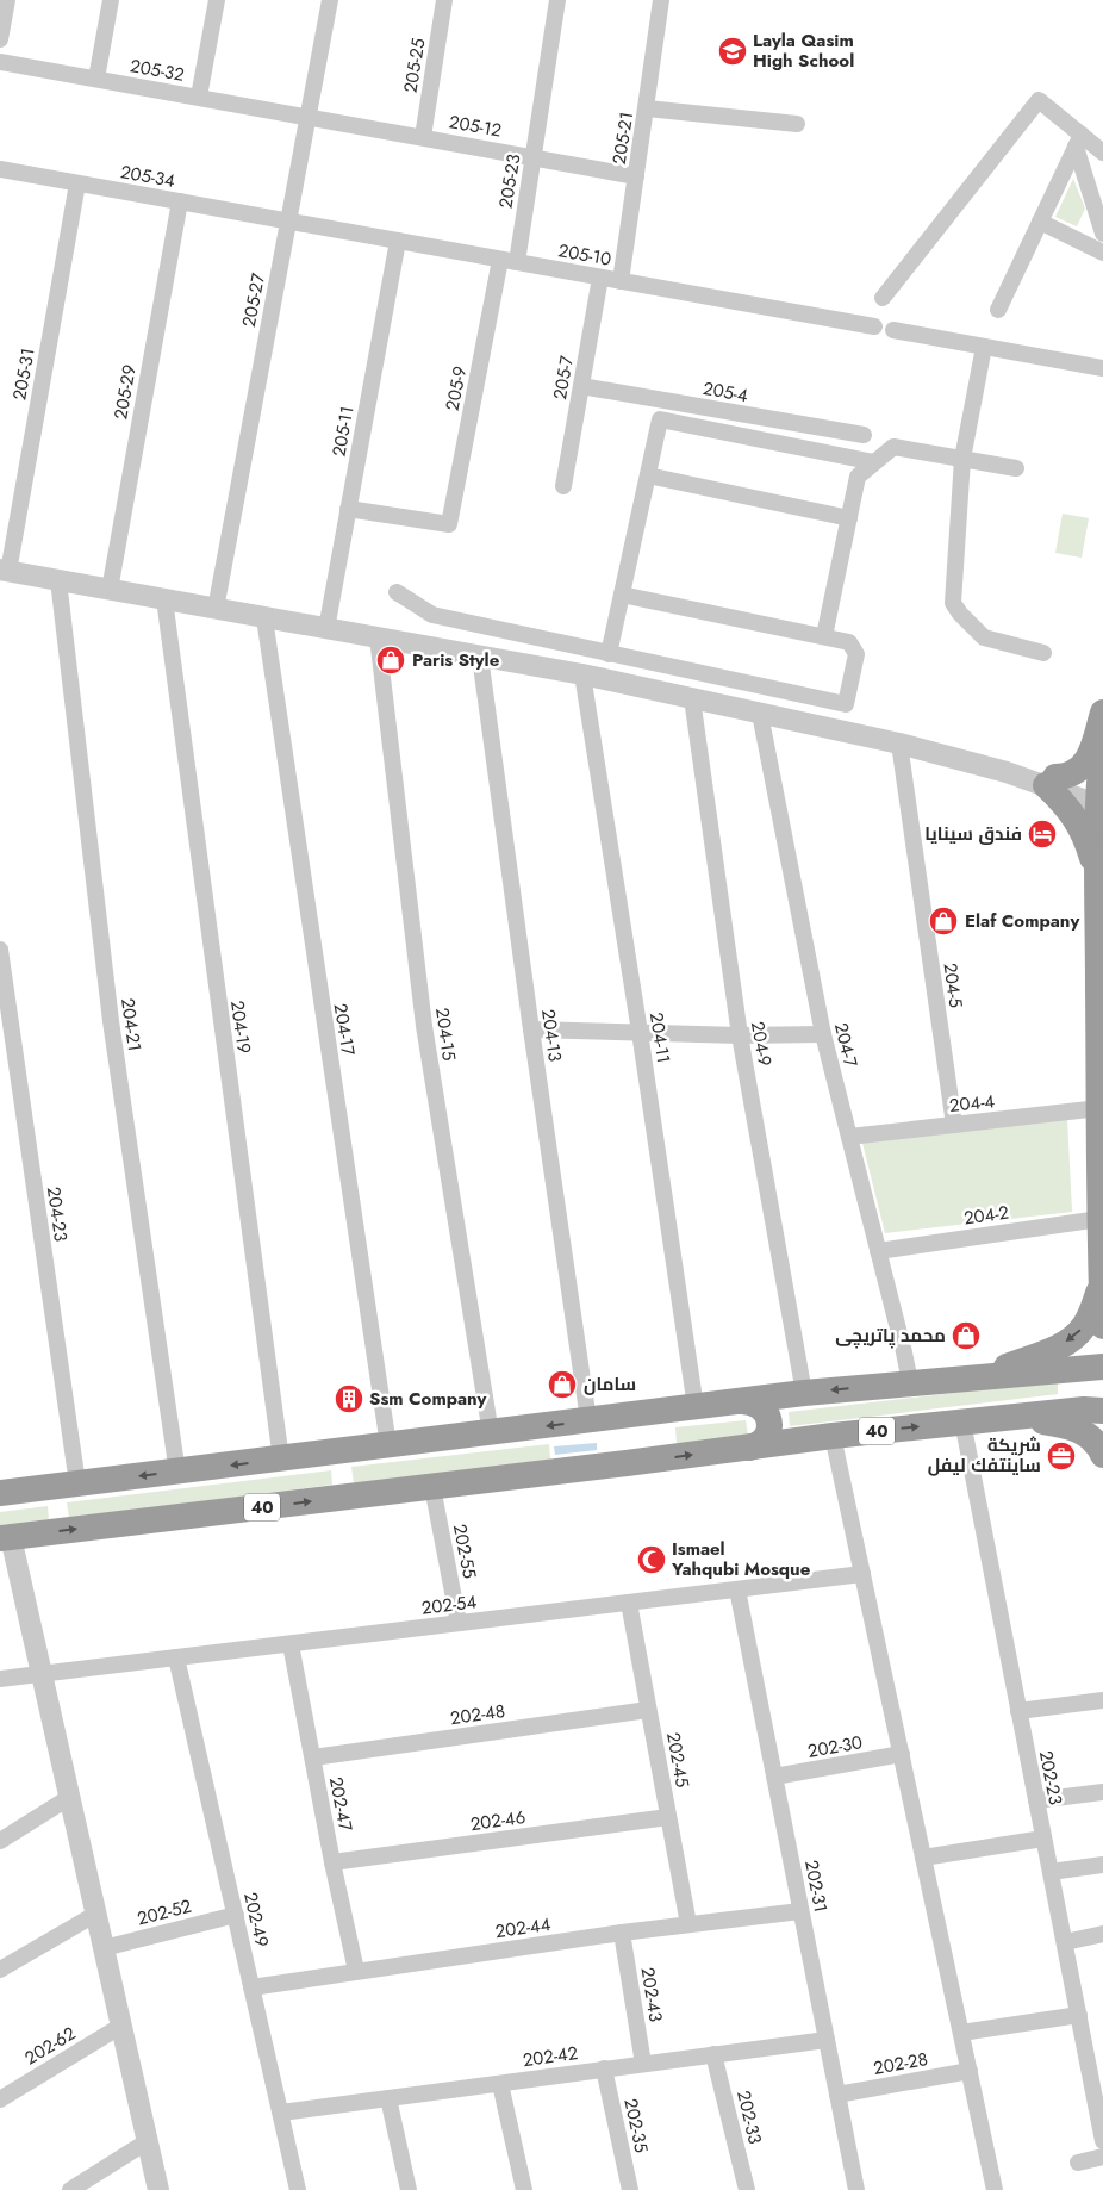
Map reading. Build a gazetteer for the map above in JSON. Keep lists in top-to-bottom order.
{
  "streets": {
    "highway": ["40"],
    "street": [
      "205-25",
      "205-32",
      "205-12",
      "205-21",
      "205-34",
      "205-23",
      "205-10",
      "205-27",
      "205-31",
      "205-7",
      "205-9",
      "205-29",
      "205-4",
      "205-11",
      "204-5",
      "204-21",
      "204-19",
      "204-17",
      "204-15",
      "204-13",
      "204-11",
      "204-9",
      "204-7",
      "204-4",
      "204-23",
      "204-2",
      "202-55",
      "202-54",
      "202-48",
      "202-30",
      "202-45",
      "202-23",
      "202-47",
      "202-46",
      "202-31",
      "202-52",
      "202-49",
      "202-44",
      "202-43",
      "202-62",
      "202-42",
      "202-28",
      "202-33",
      "202-35"
    ]
  },
  "crossings": [
    ["205-25", "205-12"],
    ["205-32", "205-12"],
    ["205-32", "205-27"],
    ["205-12", "205-21"],
    ["205-12", "205-23"],
    ["205-12", "205-27"],
    ["205-21", "205-10"],
    ["205-34", "205-10"],
    ["205-34", "205-27"],
    ["205-34", "205-31"],
    ["205-34", "205-29"],
    ["205-23", "205-10"],
    ["205-10", "205-27"],
    ["205-10", "205-7"],
    ["205-10", "205-9"],
    ["205-10", "205-11"],
    ["205-7", "205-4"],
    ["205-9", "205-11"],
    ["204-5", "204-4"],
    ["204-7", "204-4"],
    ["204-7", "204-2"],
    ["40", "202-55"],
    ["40", "202-23"],
    ["202-55", "202-54"],
    ["202-54", "202-45"],
    ["202-54", "202-47"],
    ["202-54", "202-31"],
    ["202-54", "202-49"],
    ["202-48", "202-45"],
    ["202-48", "202-47"],
    ["202-30", "202-31"],
    ["202-45", "202-46"],
    ["202-45", "202-44"],
    ["202-47", "202-46"],
    ["202-47", "202-44"],
    ["202-31", "202-44"],
    ["202-31", "202-42"],
    ["202-31", "202-28"],
    ["202-52", "202-49"],
    ["202-49", "202-44"],
    ["202-49", "202-42"],
    ["202-44", "202-43"],
    ["202-43", "202-42"],
    ["202-42", "202-33"],
    ["202-42", "202-35"]
  ],
  "places": {
    "school or university": ["Layla Qasim High School"],
    "shop": [
      "Paris Style",
      "Elaf Company",
      "محمد پاتریچی",
      "سامان"
    ],
    "hotel": ["فندق سينايا"],
    "building": ["Ssm Company"],
    "office": ["شريكة ساينتفك ليفل"],
    "mosque": ["Ismael Yahqubi Mosque"]
  }
}
